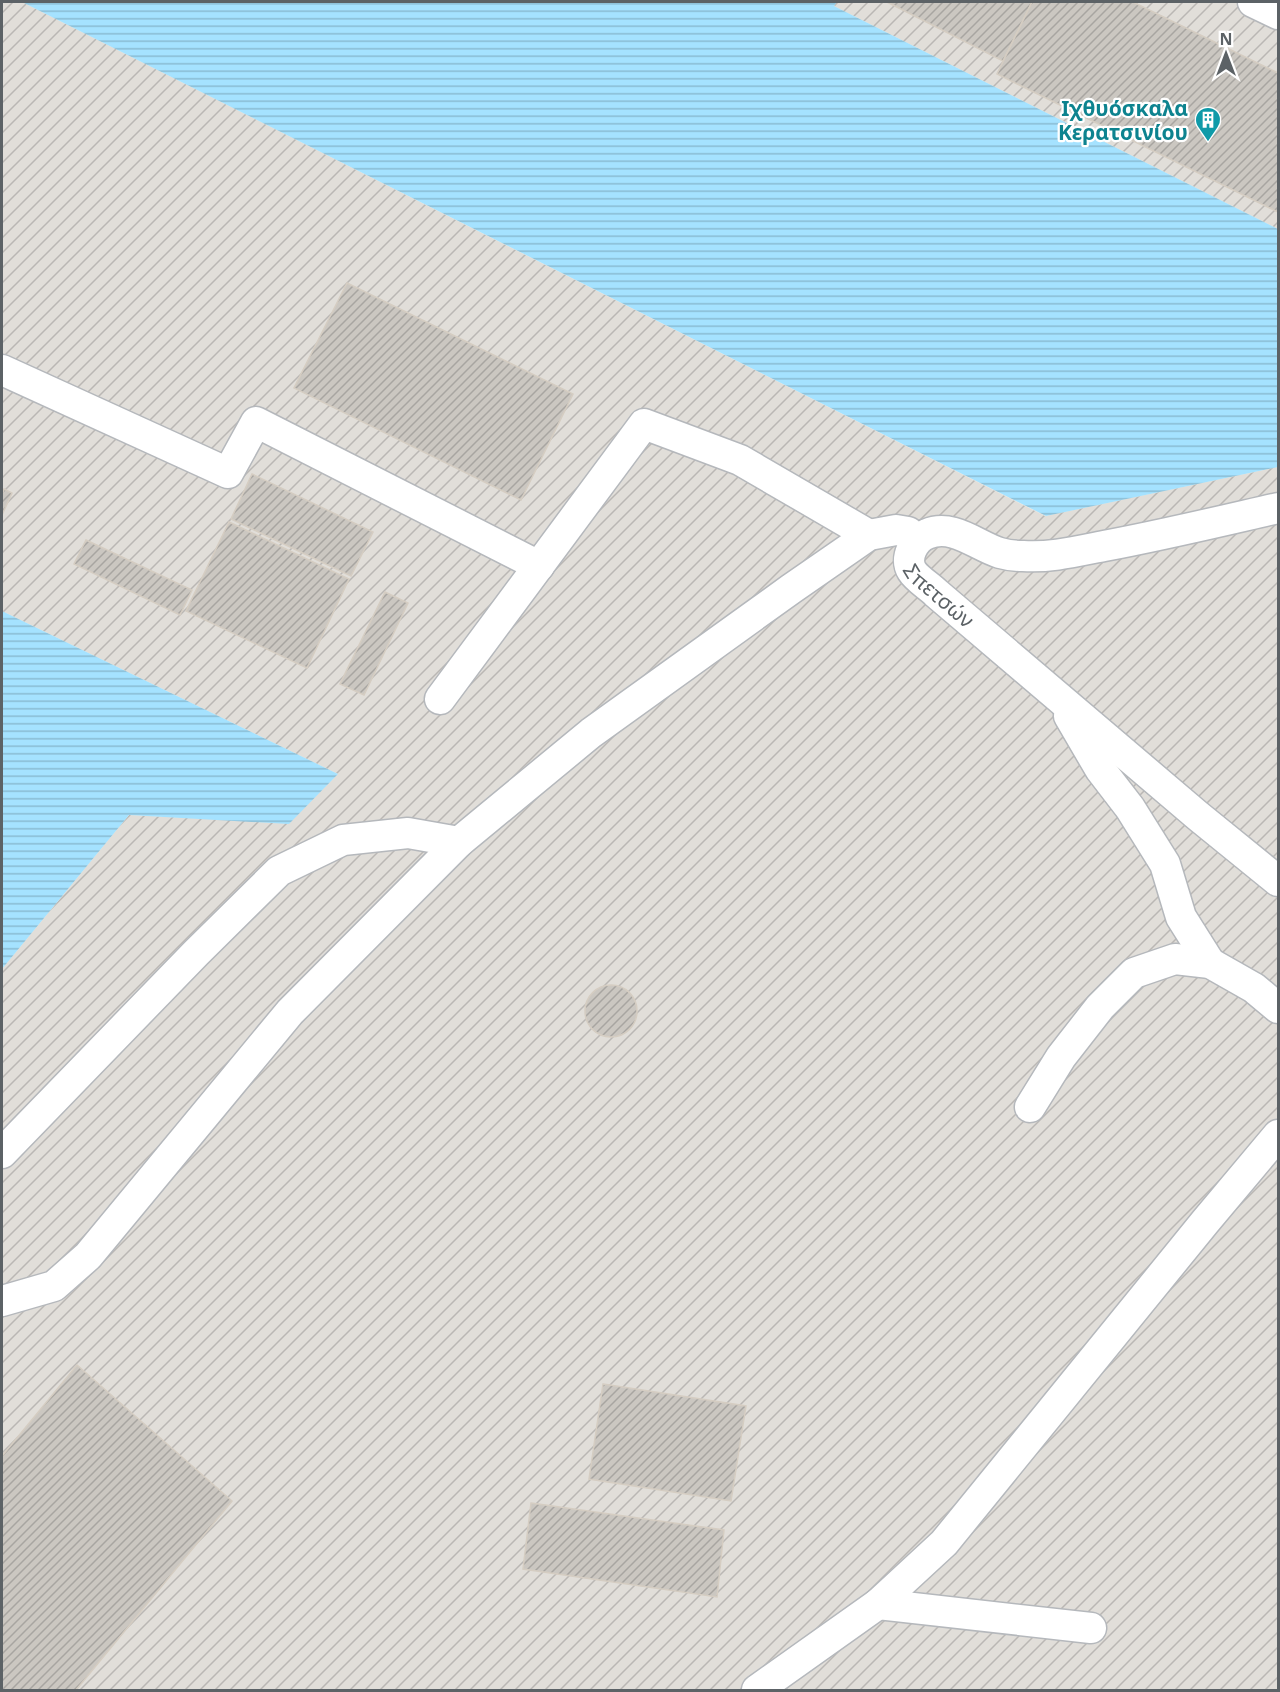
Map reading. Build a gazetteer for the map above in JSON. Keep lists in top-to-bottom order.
{
  "streets": {
    "street": ["Σπετσών"]
  },
  "places": {
    "building": ["Ιχθυόσκαλα Κερατσινίου"]
  },
  "north": "top"
}
